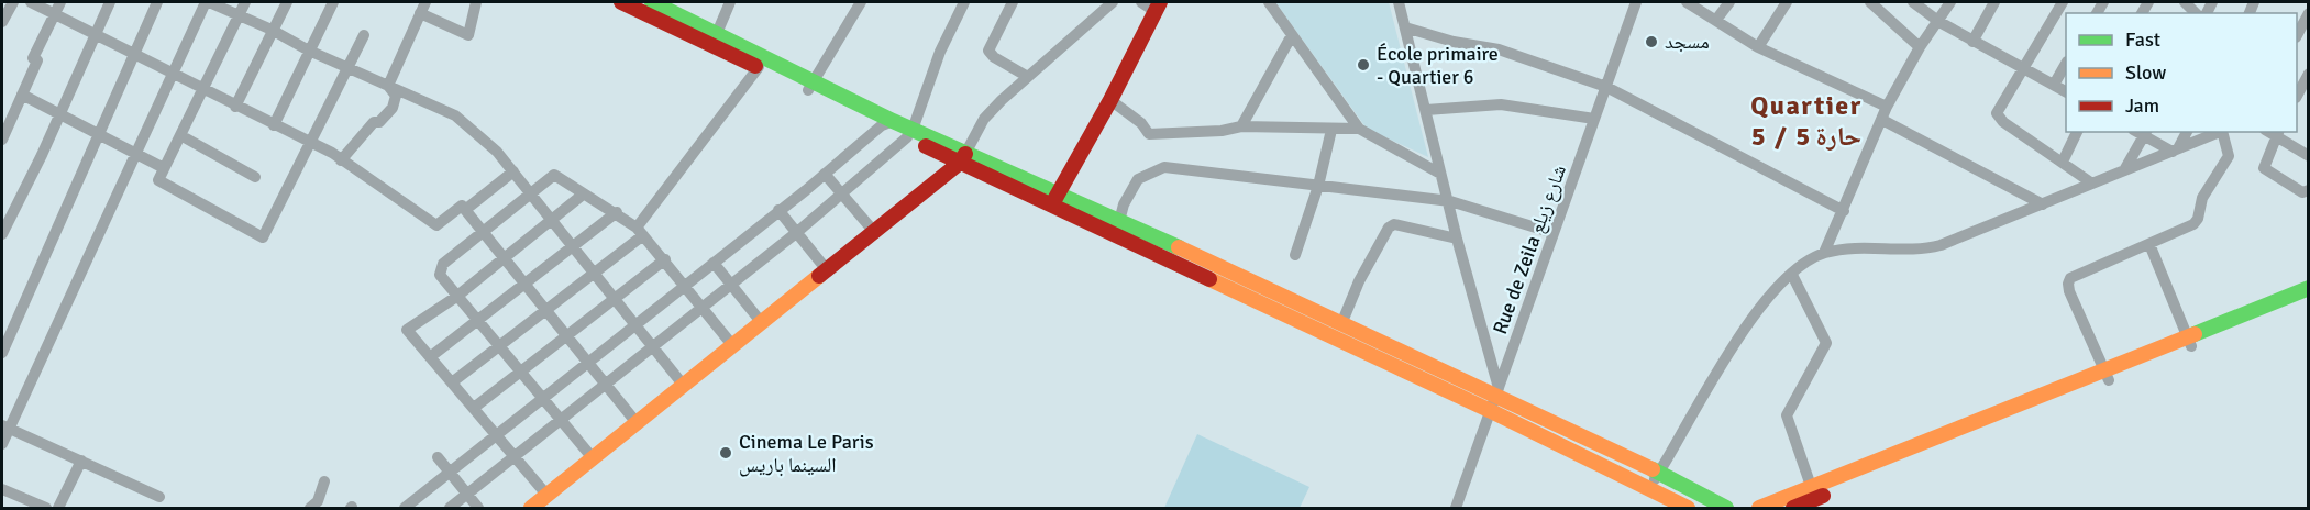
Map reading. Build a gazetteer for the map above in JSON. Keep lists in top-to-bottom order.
{
  "streets": {
    "street": ["Rue de Zeila شارع زيلع"]
  },
  "districts": ["Quartier 5 / حارة 5"],
  "places": ["مسجد", "École primaire - Quartier 6", "Cinema Le Paris السينما باريس"],
  "legend": ["Fast", "Slow", "Jam"]
}
